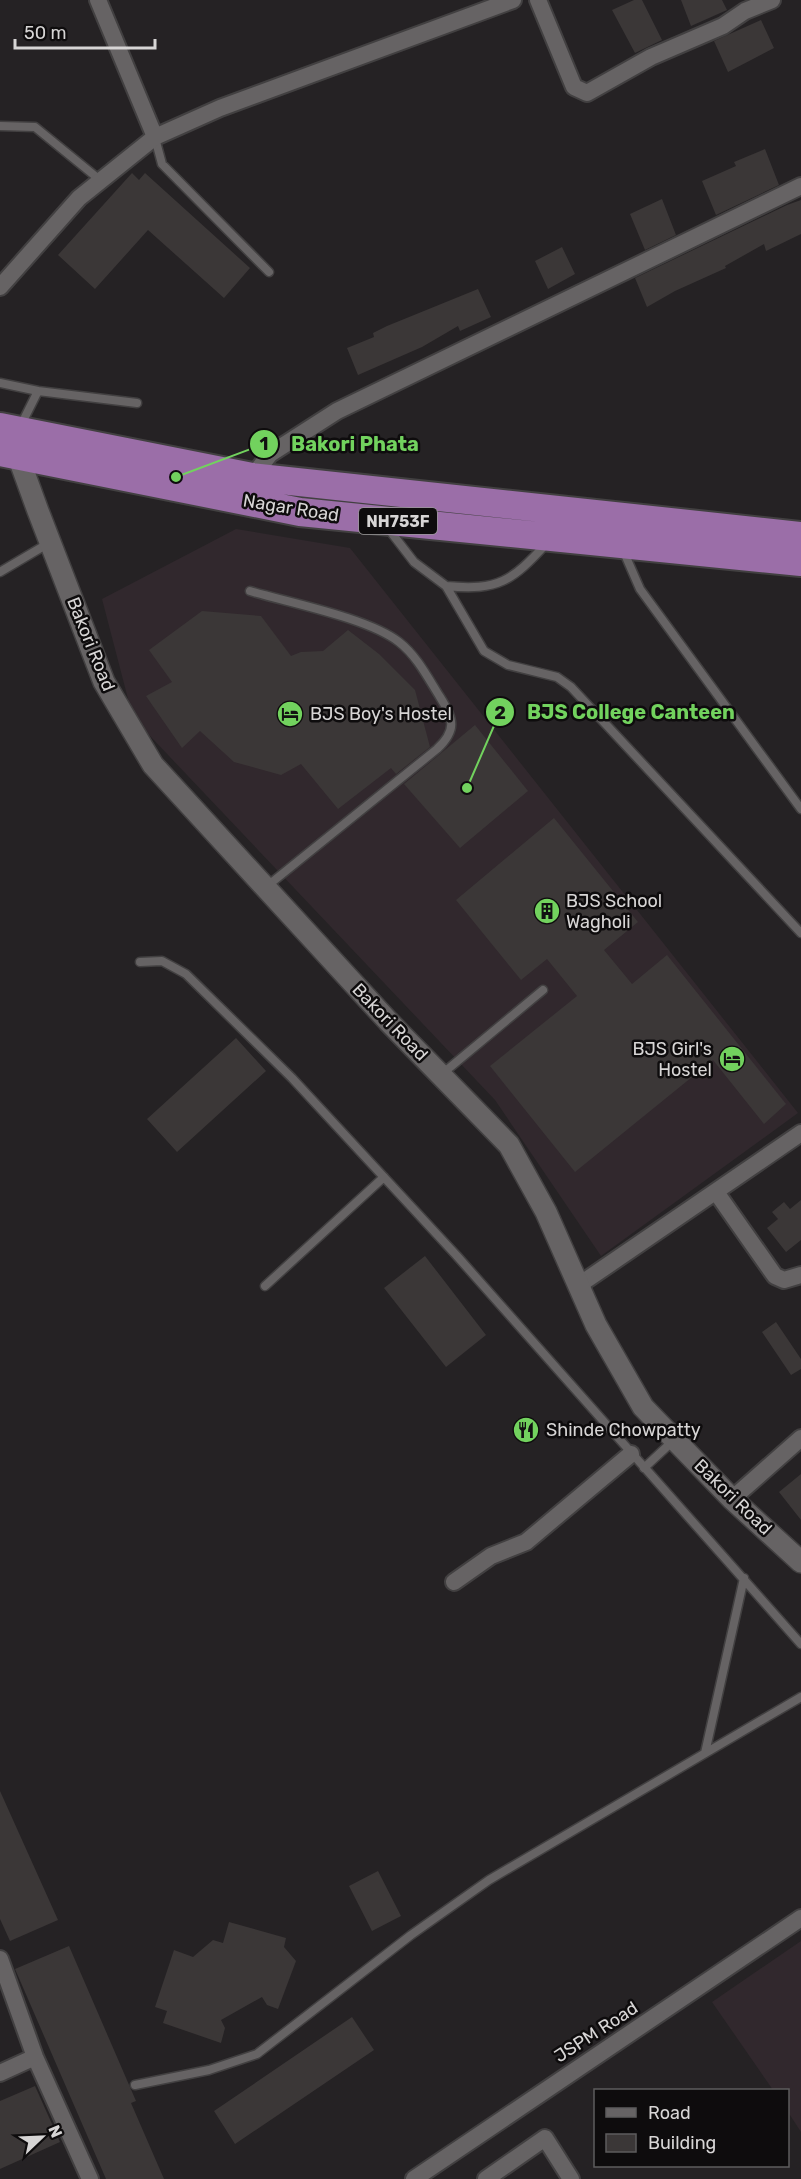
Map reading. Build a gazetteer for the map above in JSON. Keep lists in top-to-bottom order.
{
  "streets": {
    "highway": ["Nagar Road", "NH753F"],
    "street": ["Bakori Road", "JSPM Road"]
  },
  "crossings": [
    ["Nagar Road", "Bakori Road"]
  ],
  "places": {
    "other": ["Bakori Phata", "BJS College Canteen"],
    "hotel": ["BJS Boy's Hostel", "BJS Girl's Hostel"],
    "building": ["BJS School Wagholi"],
    "restaurant": ["Shinde Chowpatty"]
  },
  "legend": ["Road", "Building"],
  "scale_bar": "50 m",
  "north": "top right"
}
